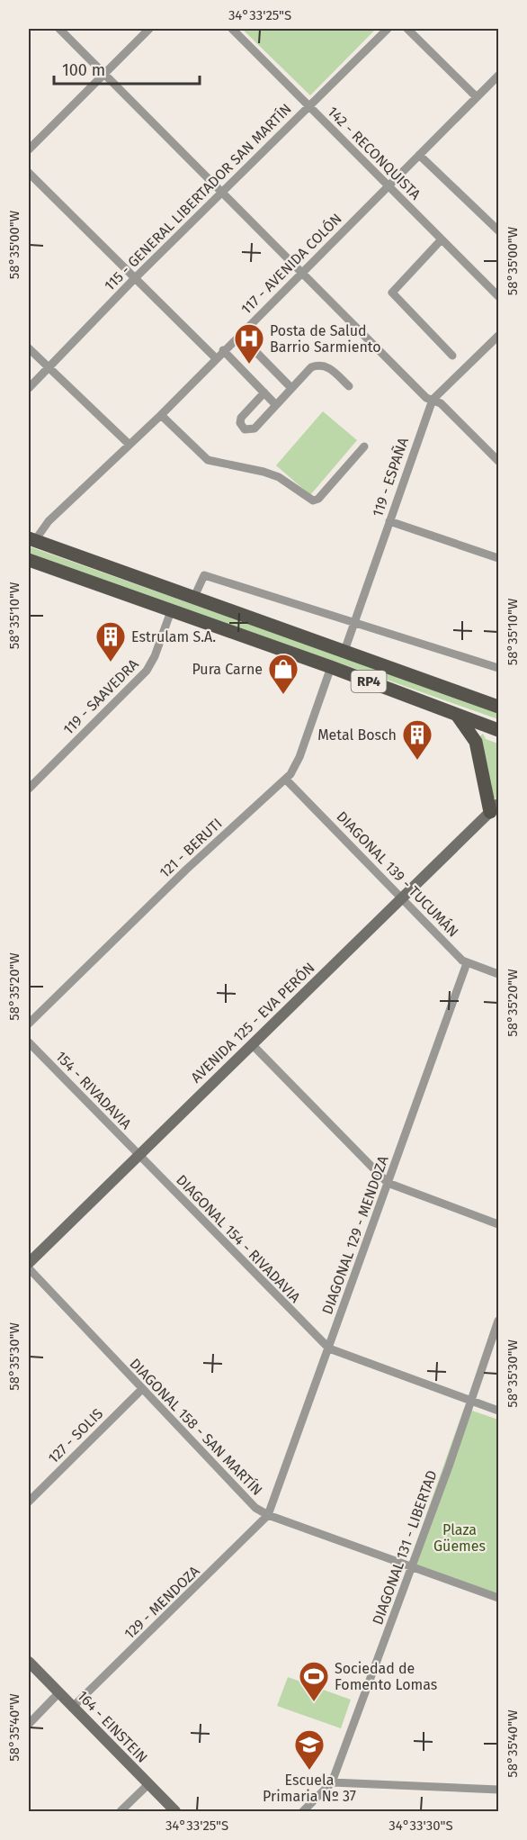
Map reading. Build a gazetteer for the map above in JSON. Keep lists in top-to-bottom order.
{
  "streets": {
    "main road": ["RP4"],
    "street": [
      "142 - RECONQUISTA",
      "115 - GENERAL LIBERTADOR SAN MARTÍN",
      "117 - AVENIDA COLÓN",
      "119 - ESPAÑA",
      "119 - SAAVEDRA",
      "121 - BERUTI",
      "DIAGONAL 139 - TUCUMÁN",
      "AVENIDA 125 - EVA PERÓN",
      "154 - RIVADAVIA",
      "DIAGONAL 129 - MENDOZA",
      "DIAGONAL 154 - RIVADAVIA",
      "DIAGONAL 158 - SAN MARTÍN",
      "127 - SOLIS",
      "DIAGONAL 131 - LIBERTAD",
      "129 - MENDOZA",
      "164 - EINSTEIN"
    ]
  },
  "crossings": [
    ["142 - RECONQUISTA", "115 - GENERAL LIBERTADOR SAN MARTÍN"],
    ["142 - RECONQUISTA", "117 - AVENIDA COLÓN"],
    ["117 - AVENIDA COLÓN", "RP4"],
    ["119 - ESPAÑA", "RP4"],
    ["RP4", "119 - SAAVEDRA"],
    ["RP4", "121 - BERUTI"],
    ["121 - BERUTI", "DIAGONAL 139 - TUCUMÁN"],
    ["DIAGONAL 139 - TUCUMÁN", "AVENIDA 125 - EVA PERÓN"],
    ["DIAGONAL 139 - TUCUMÁN", "DIAGONAL 129 - MENDOZA"],
    ["AVENIDA 125 - EVA PERÓN", "154 - RIVADAVIA"],
    ["AVENIDA 125 - EVA PERÓN", "DIAGONAL 154 - RIVADAVIA"],
    ["154 - RIVADAVIA", "DIAGONAL 154 - RIVADAVIA"],
    ["DIAGONAL 129 - MENDOZA", "DIAGONAL 154 - RIVADAVIA"],
    ["DIAGONAL 129 - MENDOZA", "DIAGONAL 158 - SAN MARTÍN"],
    ["DIAGONAL 129 - MENDOZA", "129 - MENDOZA"],
    ["DIAGONAL 154 - RIVADAVIA", "DIAGONAL 131 - LIBERTAD"],
    ["DIAGONAL 158 - SAN MARTÍN", "127 - SOLIS"],
    ["DIAGONAL 158 - SAN MARTÍN", "DIAGONAL 131 - LIBERTAD"],
    ["DIAGONAL 158 - SAN MARTÍN", "129 - MENDOZA"],
    ["129 - MENDOZA", "164 - EINSTEIN"]
  ],
  "parks": ["Plaza Güemes"],
  "places": {
    "hospital": ["Posta de Salud Barrio Sarmiento"],
    "building": ["Estrulam S.A.", "Metal Bosch"],
    "shop": ["Pura Carne"],
    "sports": ["Sociedad de Fomento Lomas"],
    "school or university": ["Escuela Primaria Nº 37"]
  },
  "scale_bar": "100 m",
  "coordinates": [
    "34°33'25\"S",
    "58°35'00\"W",
    "58°35'10\"W",
    "58°35'20\"W",
    "58°35'30\"W",
    "58°35'40\"W",
    "34°33'30\"S"
  ]
}
